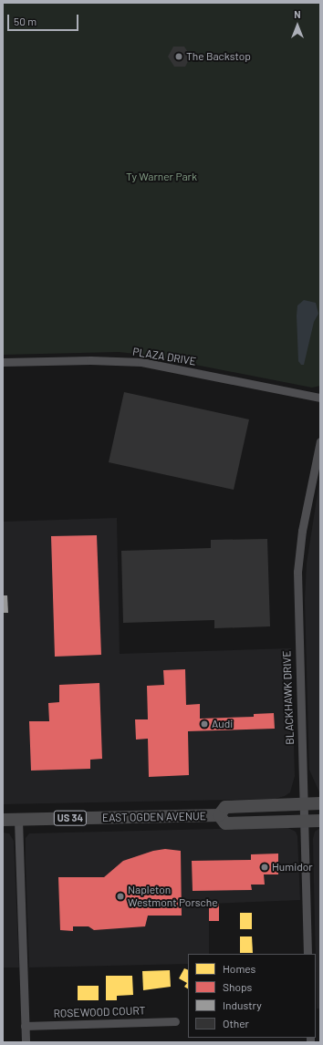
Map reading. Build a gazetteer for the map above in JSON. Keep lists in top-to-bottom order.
{
  "streets": {
    "main road": ["EAST OGDEN AVENUE", "US 34"],
    "street": ["PLAZA DRIVE", "BLACKHAWK DRIVE", "ROSEWOOD COURT"]
  },
  "crossings": [
    ["BLACKHAWK DRIVE", "EAST OGDEN AVENUE"]
  ],
  "parks": ["Ty Warner Park"],
  "places": [
    "The Backstop",
    "Audi",
    "Humidor",
    "Napleton Westmont Porsche"
  ],
  "legend": [
    "Homes",
    "Shops",
    "Industry",
    "Other"
  ],
  "scale_bar": "50 m",
  "north": "top"
}
